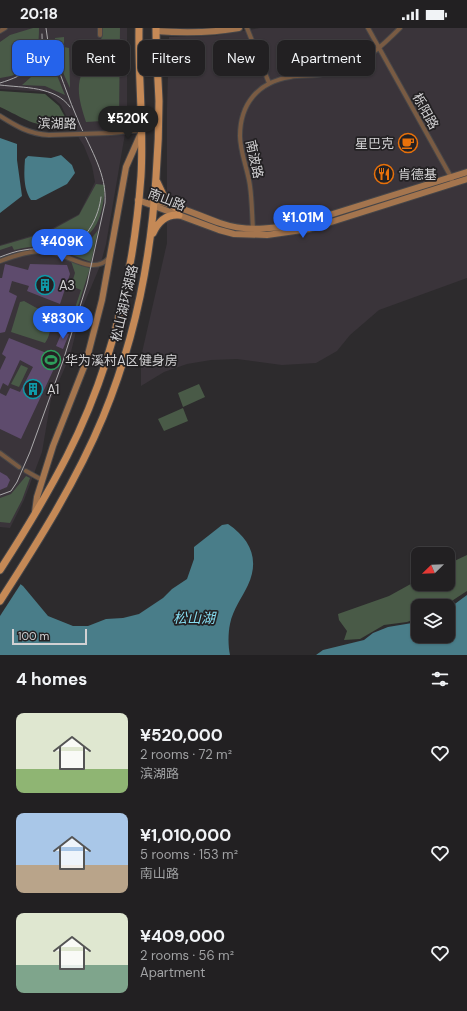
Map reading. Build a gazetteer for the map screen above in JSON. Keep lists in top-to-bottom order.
{
  "streets": {
    "main road": ["南山路", "松山湖环湖路"],
    "street": ["栎阳路", "滨湖路", "南波路"]
  },
  "crossings": [
    ["栎阳路", "南波路"],
    ["栎阳路", "南山路"],
    ["滨湖路", "松山湖环湖路"],
    ["南波路", "南山路"],
    ["南山路", "松山湖环湖路"]
  ],
  "water": ["松山湖"],
  "places": {
    "cafe": ["星巴克"],
    "restaurant": ["肯德基"],
    "building": ["A3", "A1"],
    "sports": ["华为溪村A区健身房"]
  },
  "scale_bar": "100 m",
  "north": "bottom left",
  "page": {
    "status": "20:18",
    "chip": [
      "Buy",
      "Rent",
      "Filters",
      "New",
      "Apartment"
    ],
    "price": [
      "¥520K",
      "¥1.01M",
      "¥409K",
      "¥830K"
    ],
    "scale": "100 m",
    "heading": "4 homes",
    "list": [
      {
        "name": "¥520,000",
        "note": "2 rooms · 72 m² · 滨湖路"
      },
      {
        "name": "¥1,010,000",
        "note": "5 rooms · 153 m² · 南山路"
      },
      {
        "name": "¥409,000",
        "note": "2 rooms · 56 m² · Apartment"
      }
    ]
  }
}
